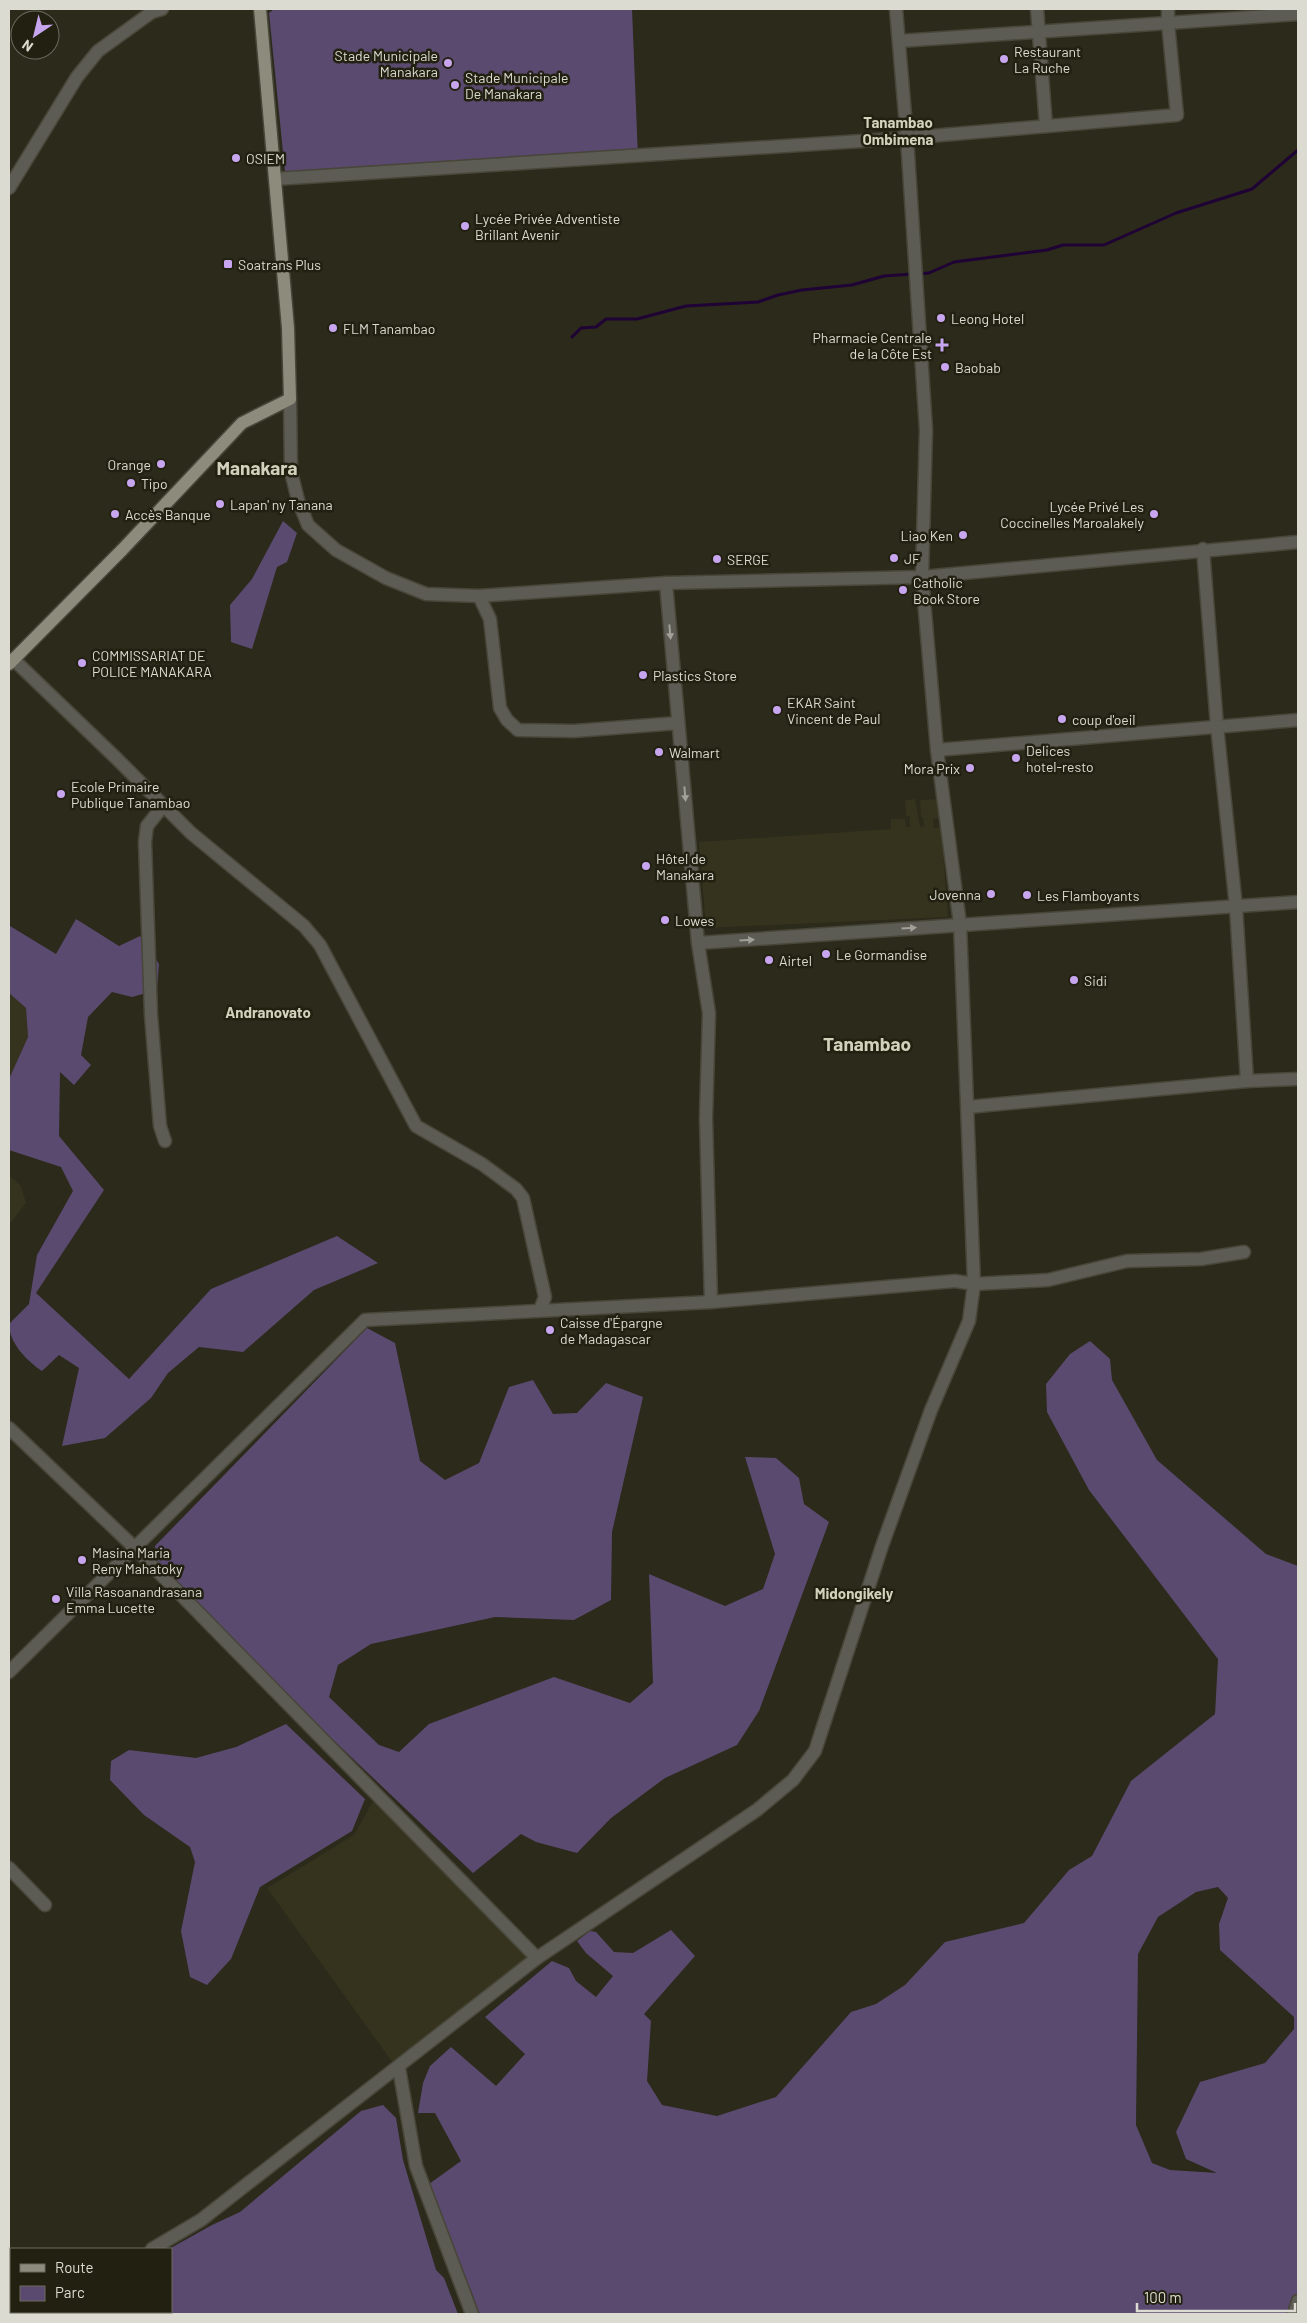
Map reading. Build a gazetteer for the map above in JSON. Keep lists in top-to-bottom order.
{
  "districts": [
    "Tanambao Ombimena",
    "Manakara",
    "Andranovato",
    "Tanambao",
    "Midongikely"
  ],
  "places": {
    "other": [
      "Restaurant La Ruche",
      "Stade Municipale Manakara",
      "Stade Municipale De Manakara",
      "OSIEM",
      "Lycée Privée Adventiste Brillant Avenir",
      "Leong Hotel",
      "FLM Tanambao",
      "Baobab",
      "Orange",
      "Tipo",
      "Lapan' ny Tanana",
      "Accès Banque",
      "Lycée Privé Les Coccinelles Maroalakely",
      "Liao Ken",
      "JF",
      "SERGE",
      "Catholic Book Store",
      "COMMISSARIAT DE POLICE MANAKARA",
      "Plastics Store",
      "EKAR Saint Vincent de Paul",
      "coup d'oeil",
      "Walmart",
      "Delices hotel-resto",
      "Mora Prix",
      "Ecole Primaire Publique Tanambao",
      "Hôtel de Manakara",
      "Jovenna",
      "Les Flamboyants",
      "Lowes",
      "Le Gormandise",
      "Airtel",
      "Sidi",
      "Caisse d'Épargne de Madagascar",
      "Masina Maria Reny Mahatoky",
      "Villa Rasoanandrasana Emma Lucette"
    ],
    "transit": ["Soatrans Plus"],
    "health": ["Pharmacie Centrale de la Côte Est"]
  },
  "legend": ["Route", "Parc"],
  "scale_bar": "100 m",
  "north": "bottom left"
}
